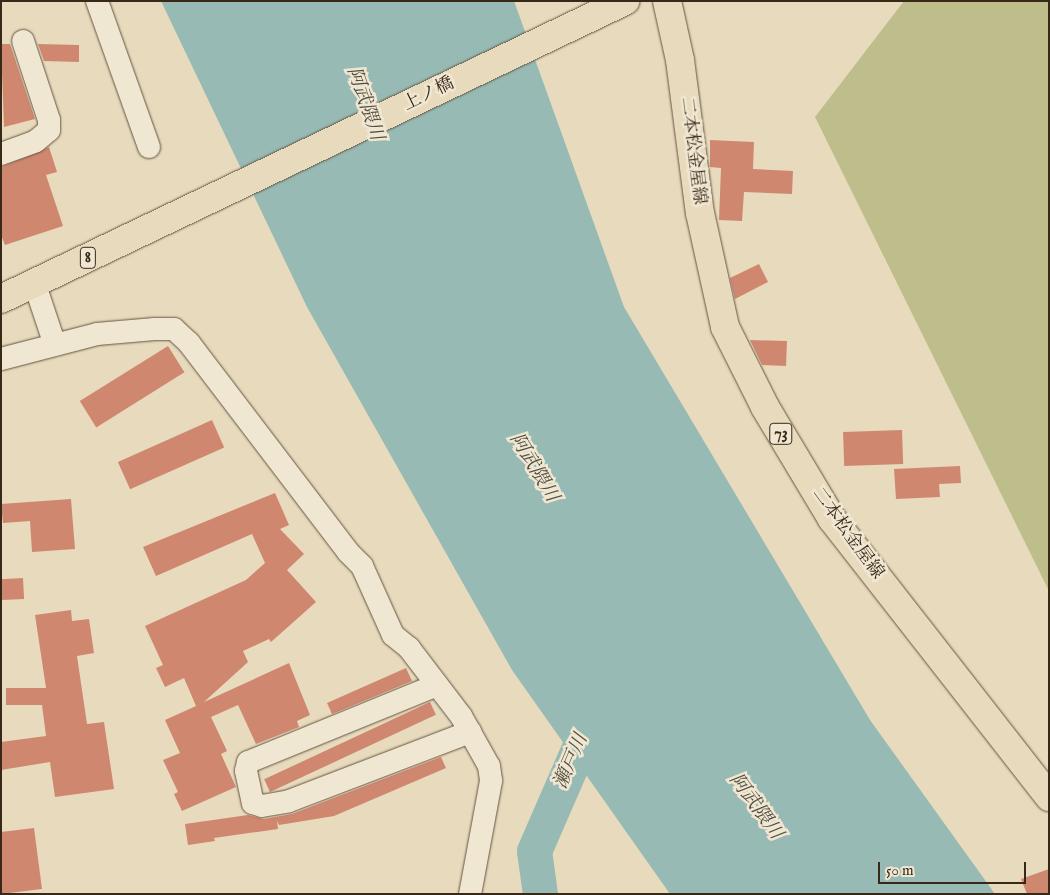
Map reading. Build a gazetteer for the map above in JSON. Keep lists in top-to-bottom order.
{
  "streets": {
    "main road": [
      "上ノ橋",
      "二本松金屋線",
      "8",
      "73"
    ]
  },
  "crossings": [
    ["上ノ橋", "8"]
  ],
  "water": ["阿武隈川", "瀬戸川"],
  "scale_bar": "50 m"
}
